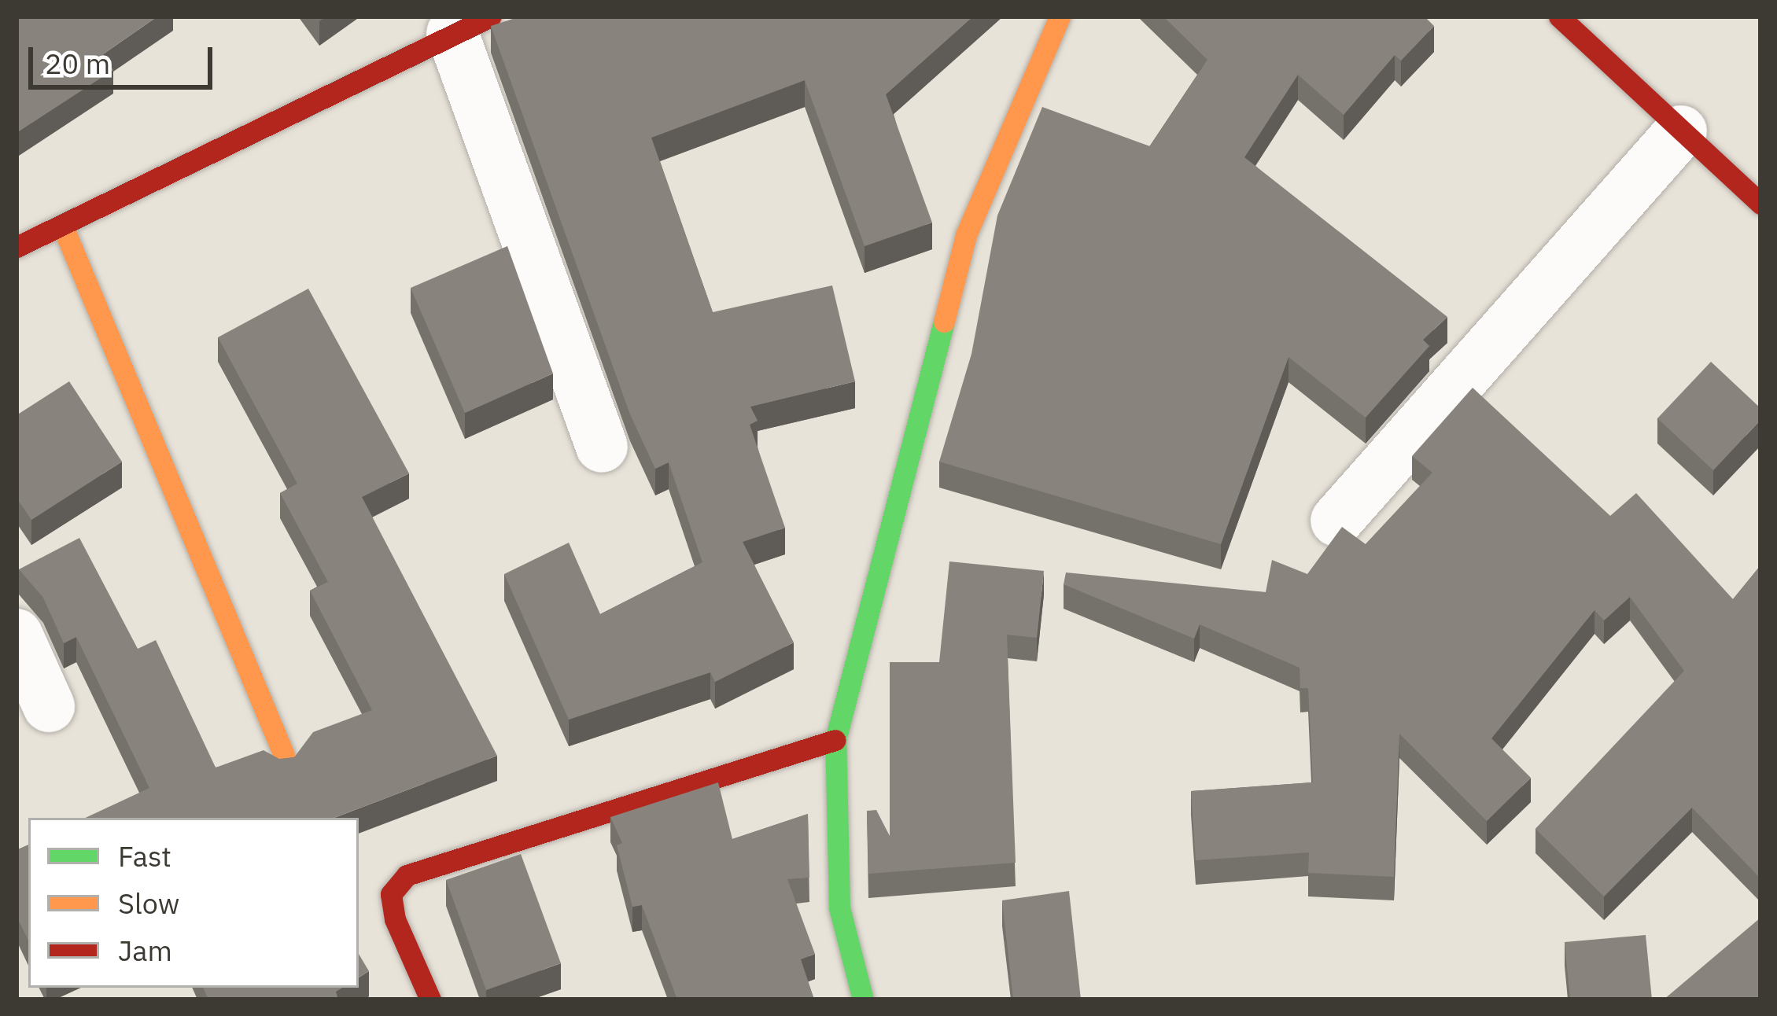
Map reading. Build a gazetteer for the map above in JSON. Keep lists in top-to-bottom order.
{
  "legend": ["Fast", "Slow", "Jam"],
  "scale_bar": "20 m"
}
